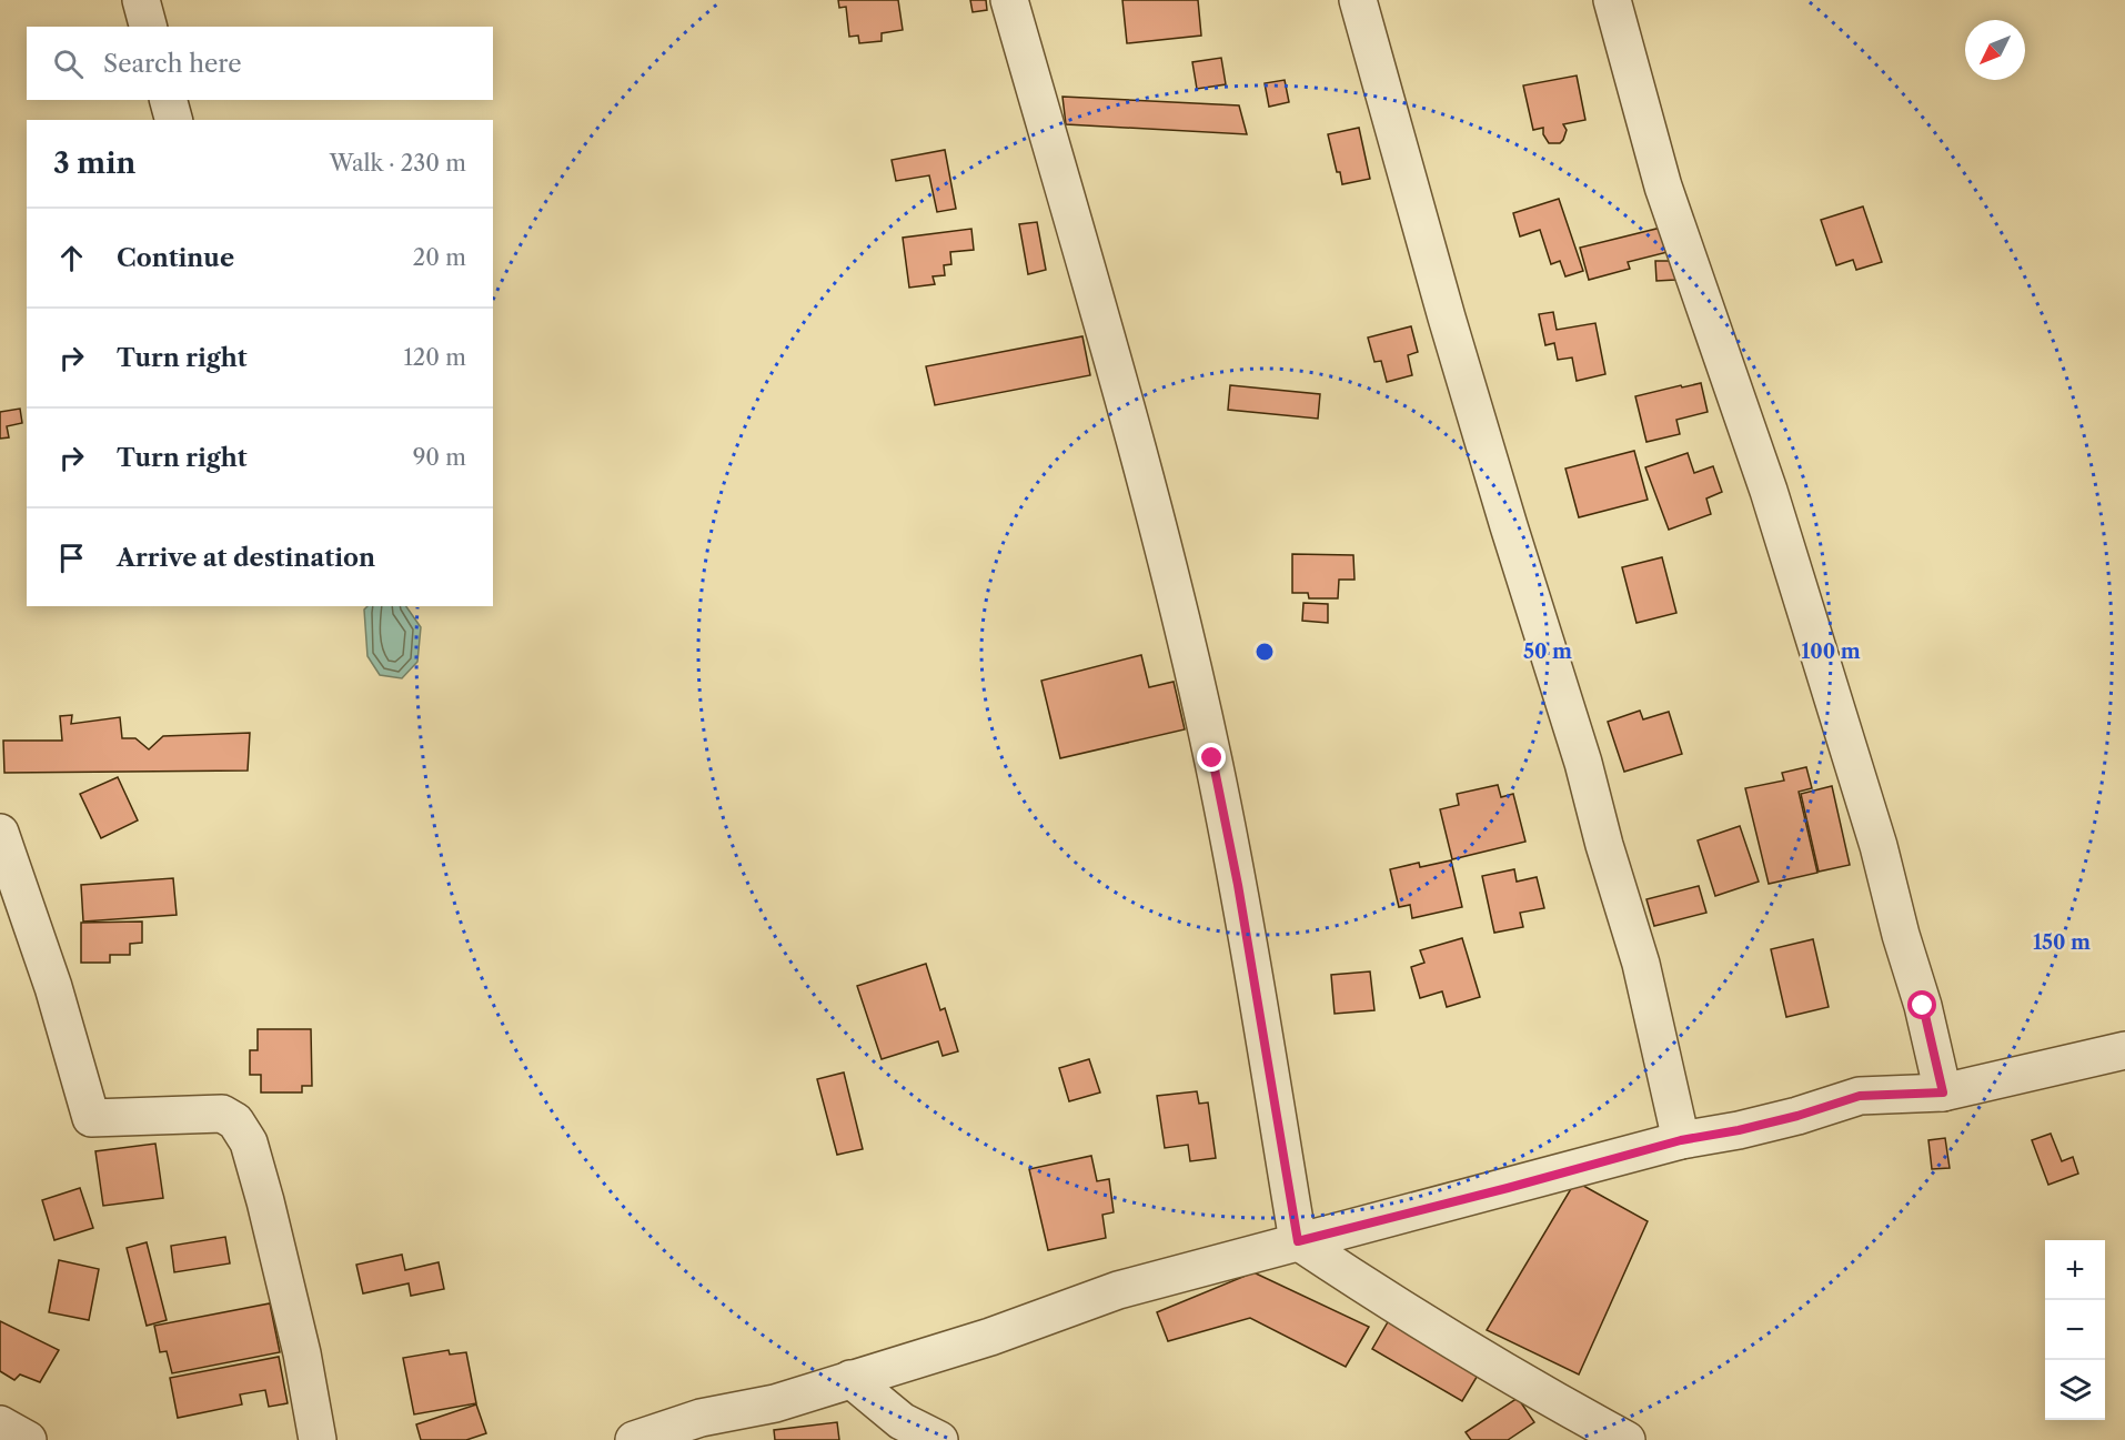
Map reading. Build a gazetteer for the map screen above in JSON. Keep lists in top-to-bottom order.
{
  "north": "bottom left",
  "page": {
    "search": "Search here",
    "heading": ["3 min", "Walk · 230 m"],
    "list": [
      ["Continue", "20 m"],
      ["Turn right", "120 m"],
      ["Turn right", "90 m"],
      "Arrive at destination"
    ],
    "map_buttons": ["+", "−"]
  },
  "rings": ["50 m", "100 m", "150 m"]
}
